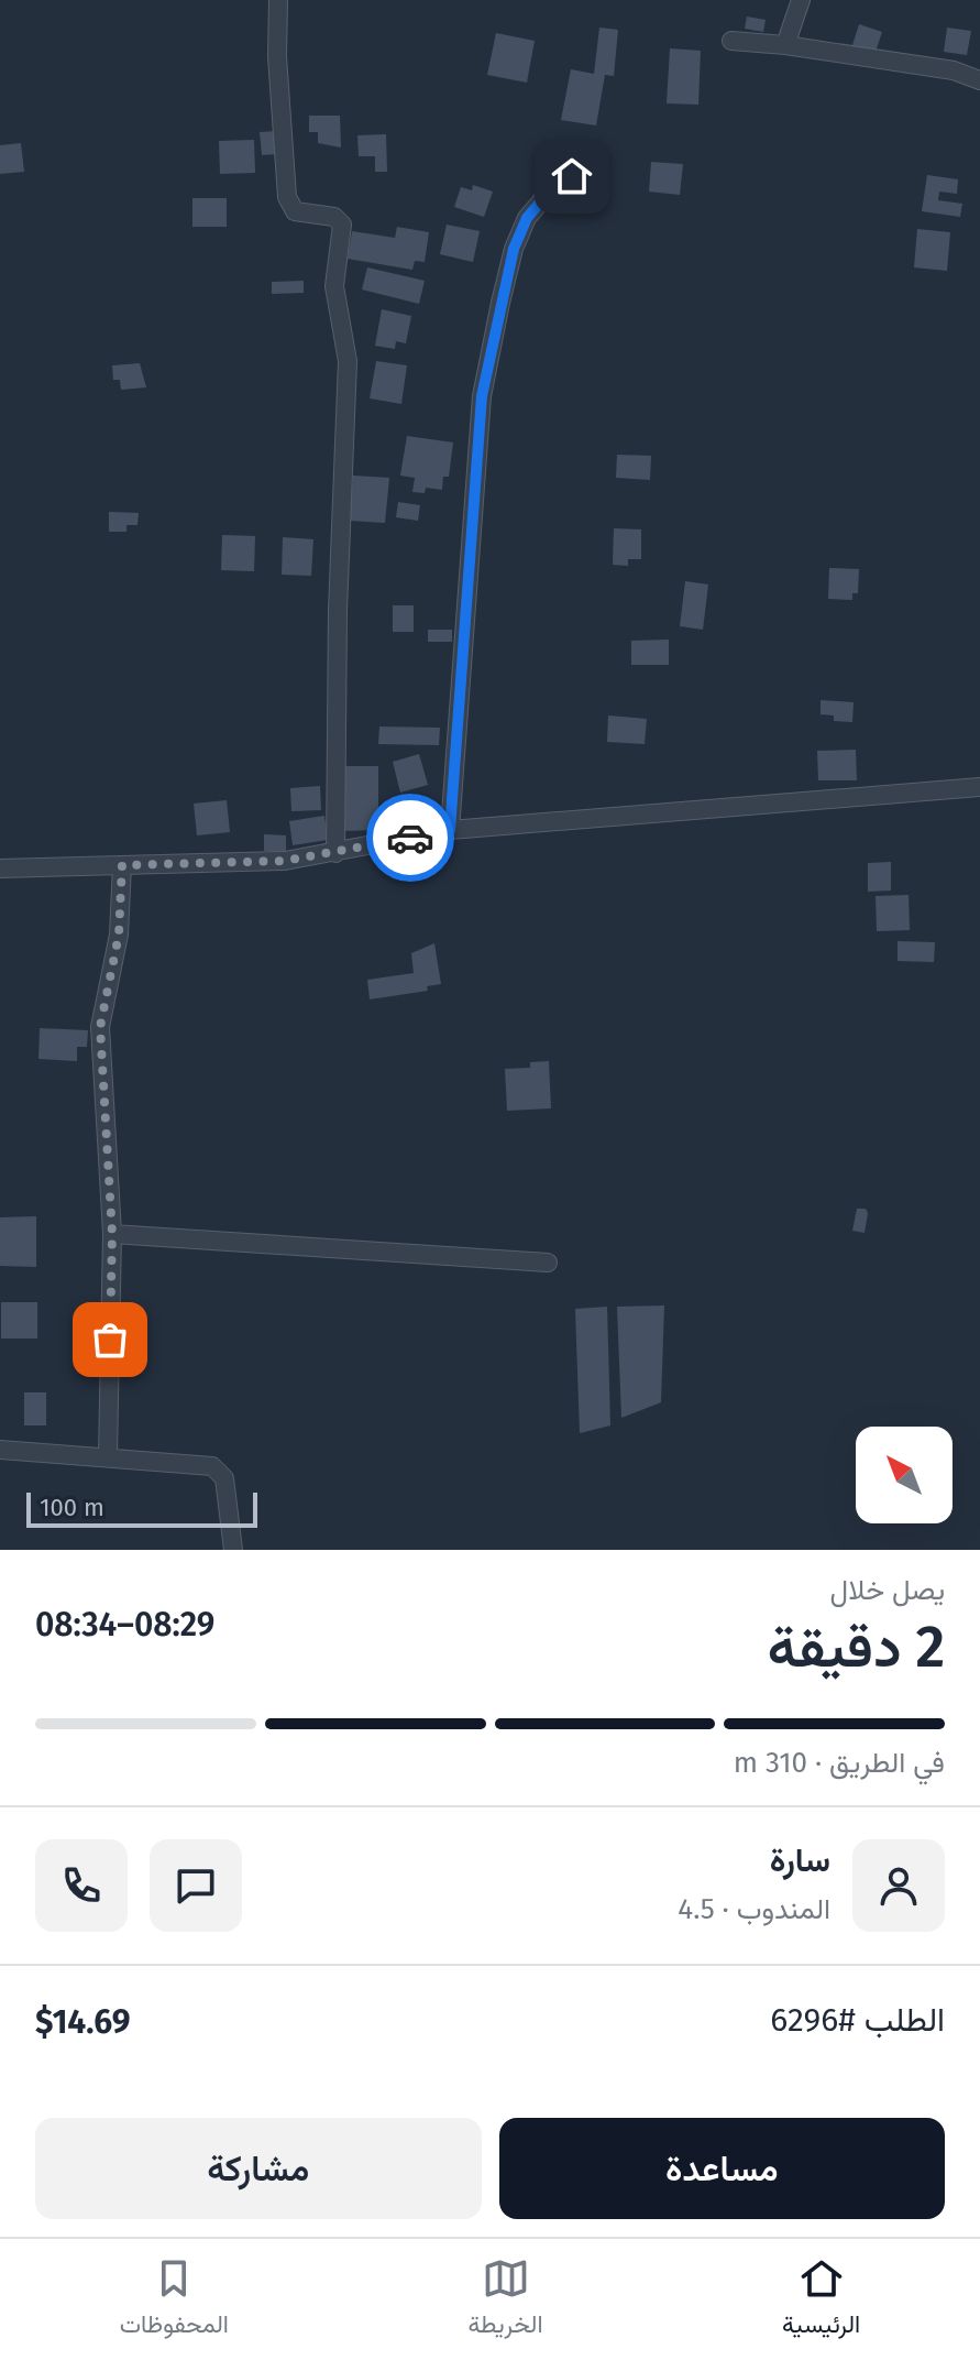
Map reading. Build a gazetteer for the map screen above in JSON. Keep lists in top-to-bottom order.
{
  "scale_bar": "100 m",
  "north": "top left",
  "page": {
    "scale": "100 m",
    "heading": ["2 دقيقة", "يصل خلال", "08:29–08:34"],
    "panel": [
      "سارة",
      "المندوب · 4.5",
      "الطلب #6296",
      "$14.69"
    ],
    "bar": "في الطريق · 310 m",
    "buttons": ["مساعدة", "مشاركة"],
    "tabs": ["الرئيسية", "الخريطة", "المحفوظات"]
  }
}
